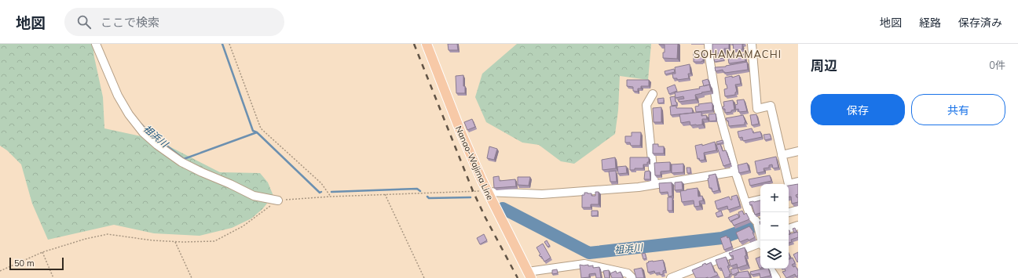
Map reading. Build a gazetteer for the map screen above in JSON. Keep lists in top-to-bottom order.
{
  "streets": {
    "main road": ["Nanao-Wajima Line"]
  },
  "districts": ["SOHAMAMACHI"],
  "water": ["祖浜川"],
  "scale_bar": "50 m",
  "page": {
    "header": "地図",
    "search": "ここで検索",
    "nav": ["地図", "経路", "保存済み"],
    "heading": ["周辺", "0件"],
    "buttons": ["保存", "共有"],
    "map_buttons": ["+", "−"],
    "scale": "50 m"
  }
}
